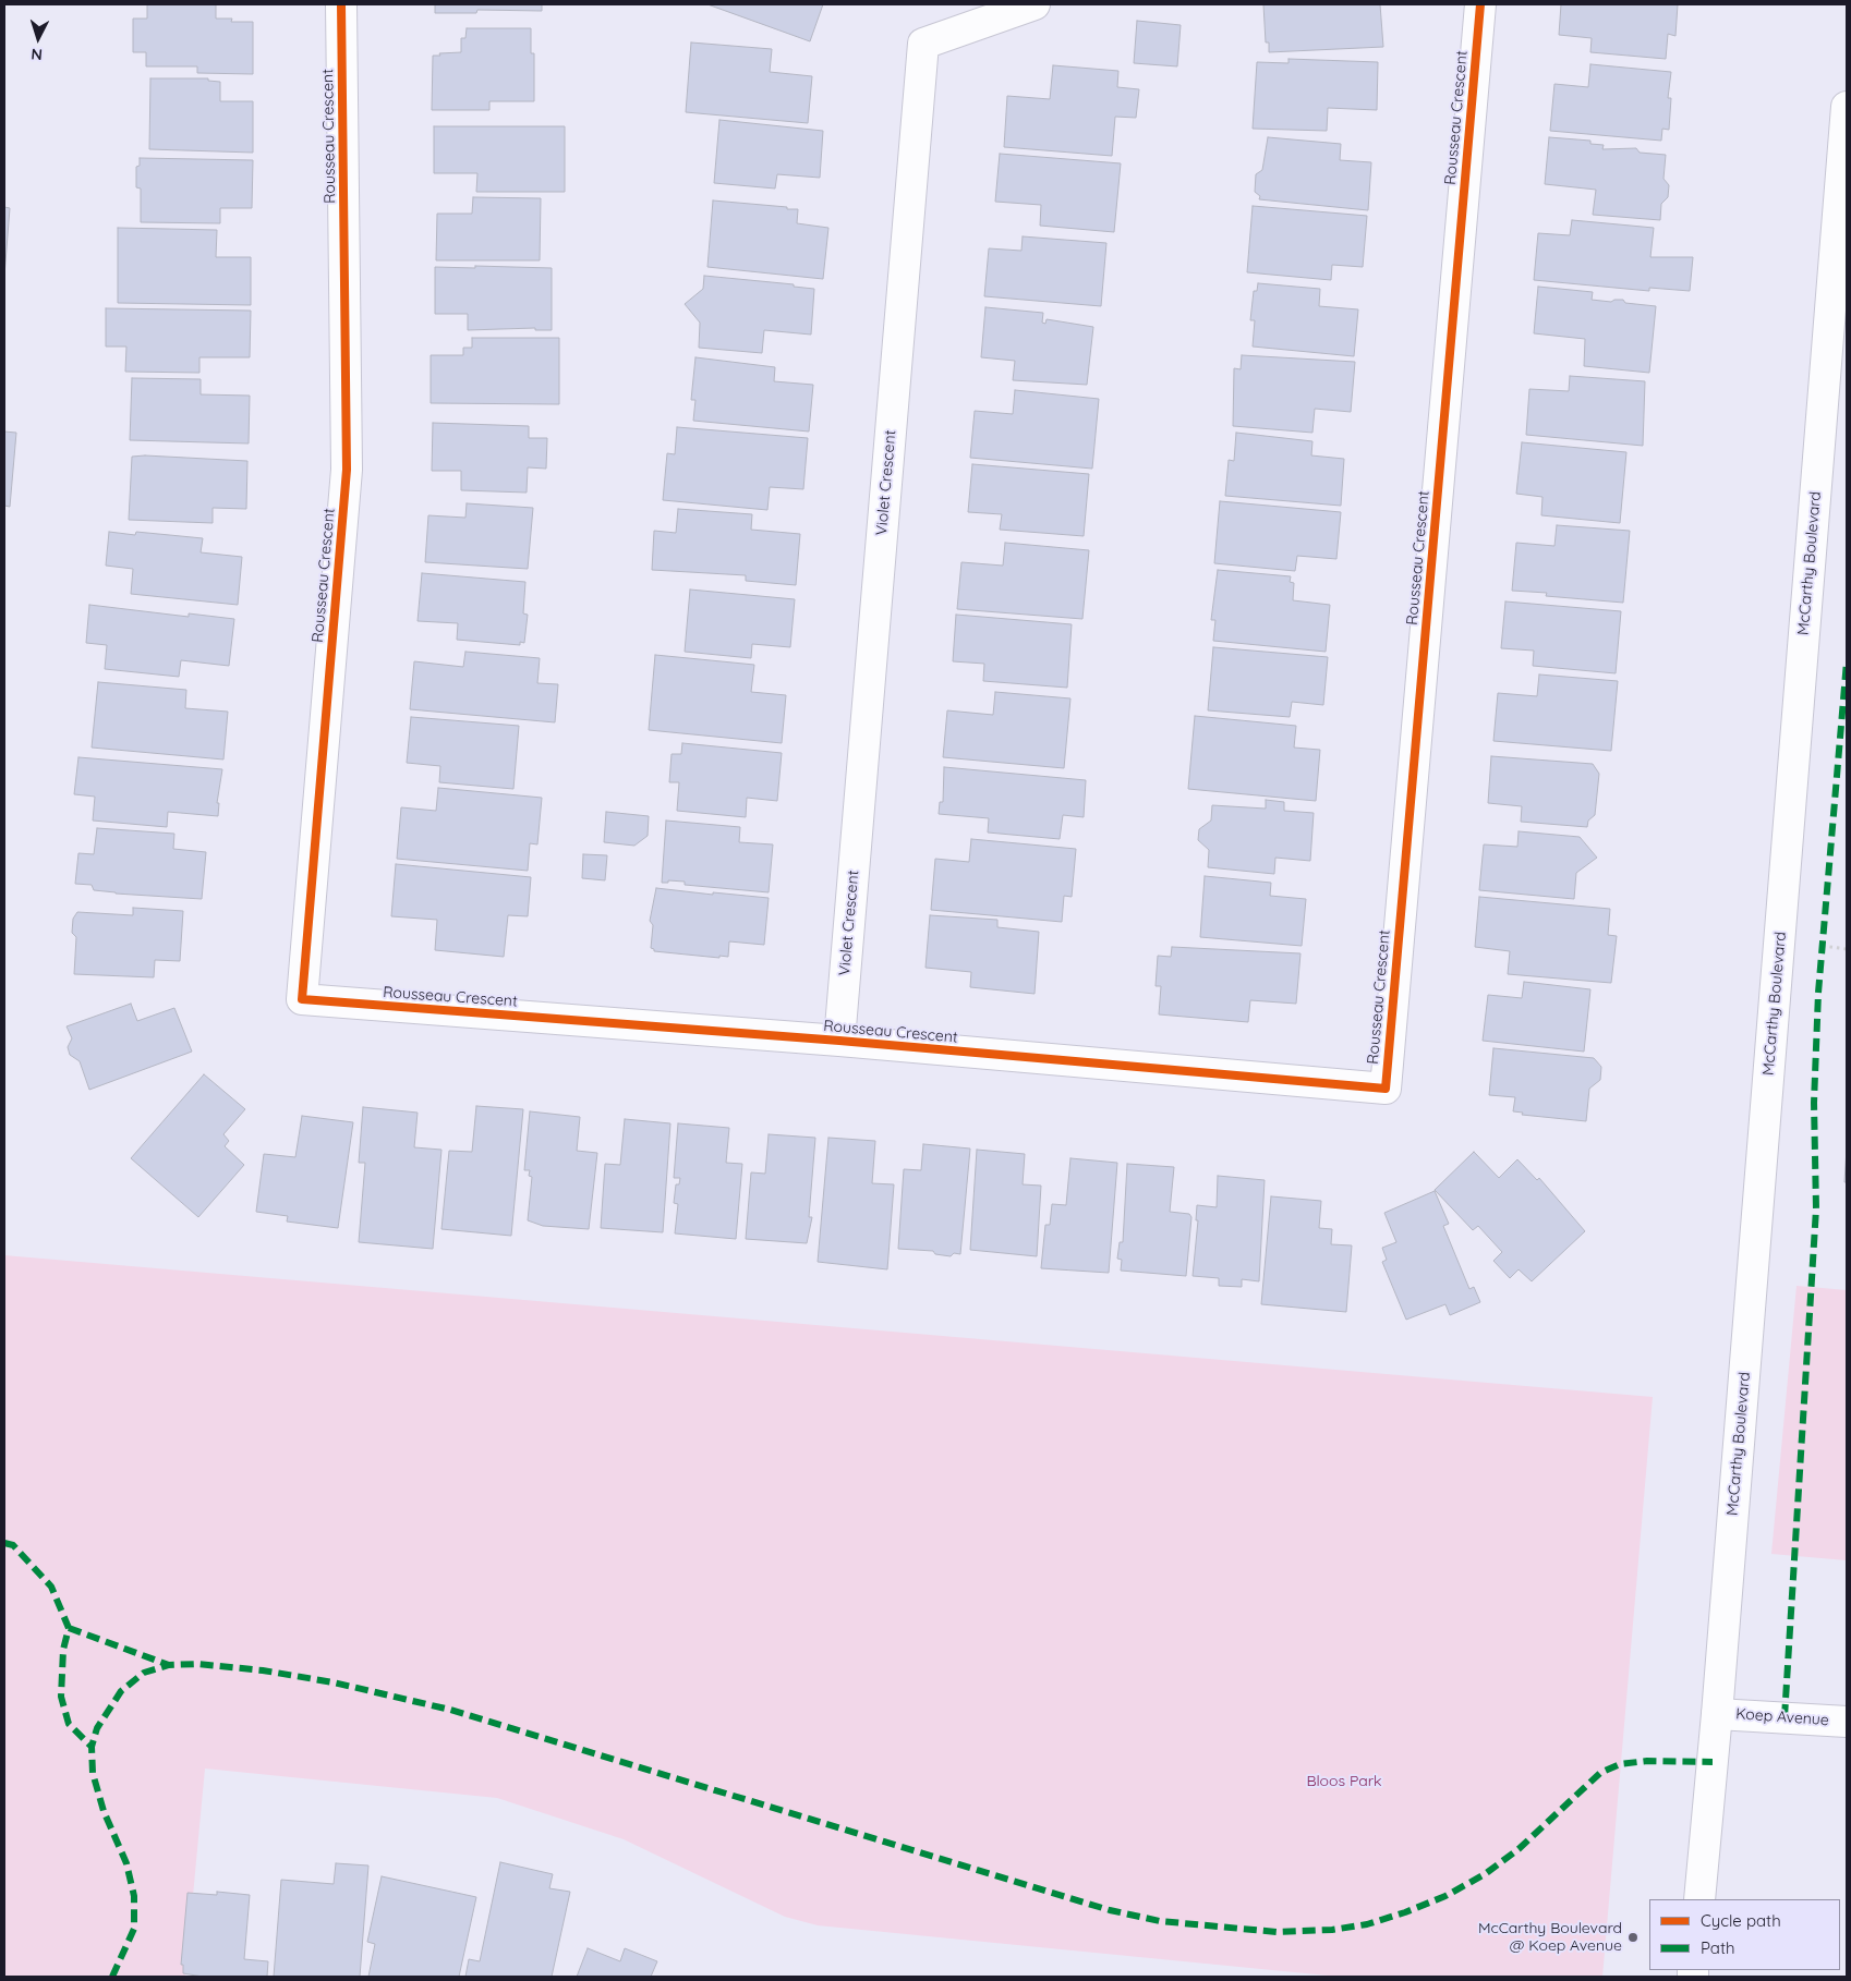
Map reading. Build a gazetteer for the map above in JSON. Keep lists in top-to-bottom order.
{
  "streets": {
    "street": [
      "Rousseau Crescent",
      "Violet Crescent",
      "McCarthy Boulevard",
      "Koep Avenue"
    ]
  },
  "crossings": [
    ["Rousseau Crescent", "Violet Crescent"],
    ["McCarthy Boulevard", "Koep Avenue"]
  ],
  "parks": ["Bloos Park"],
  "places": ["McCarthy Boulevard @ Koep Avenue"],
  "legend": ["Cycle path", "Path"],
  "north": "bottom"
}
